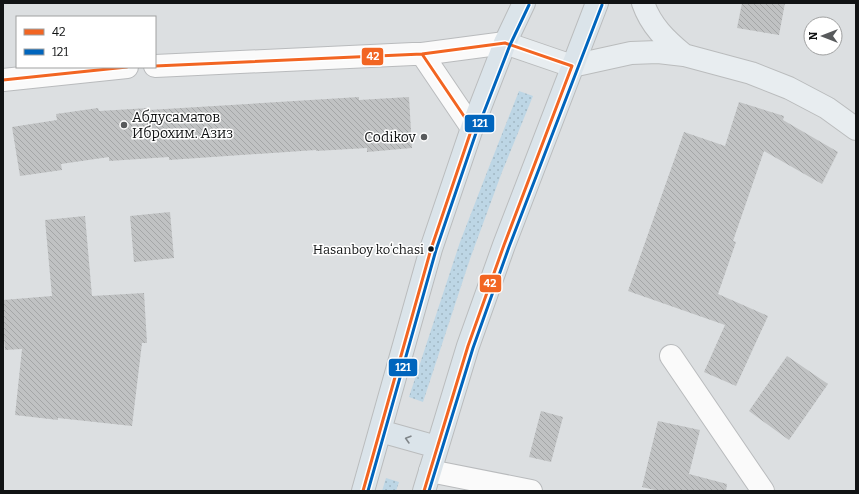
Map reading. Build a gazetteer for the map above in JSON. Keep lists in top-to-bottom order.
{
  "places": ["Абдусаматов Иброхим. Азиз", "Codikov", "Hasanboy koʻchasi"],
  "lines": ["transit line 121", "transit line 42"],
  "legend": ["42", "121"],
  "north": "left"
}
